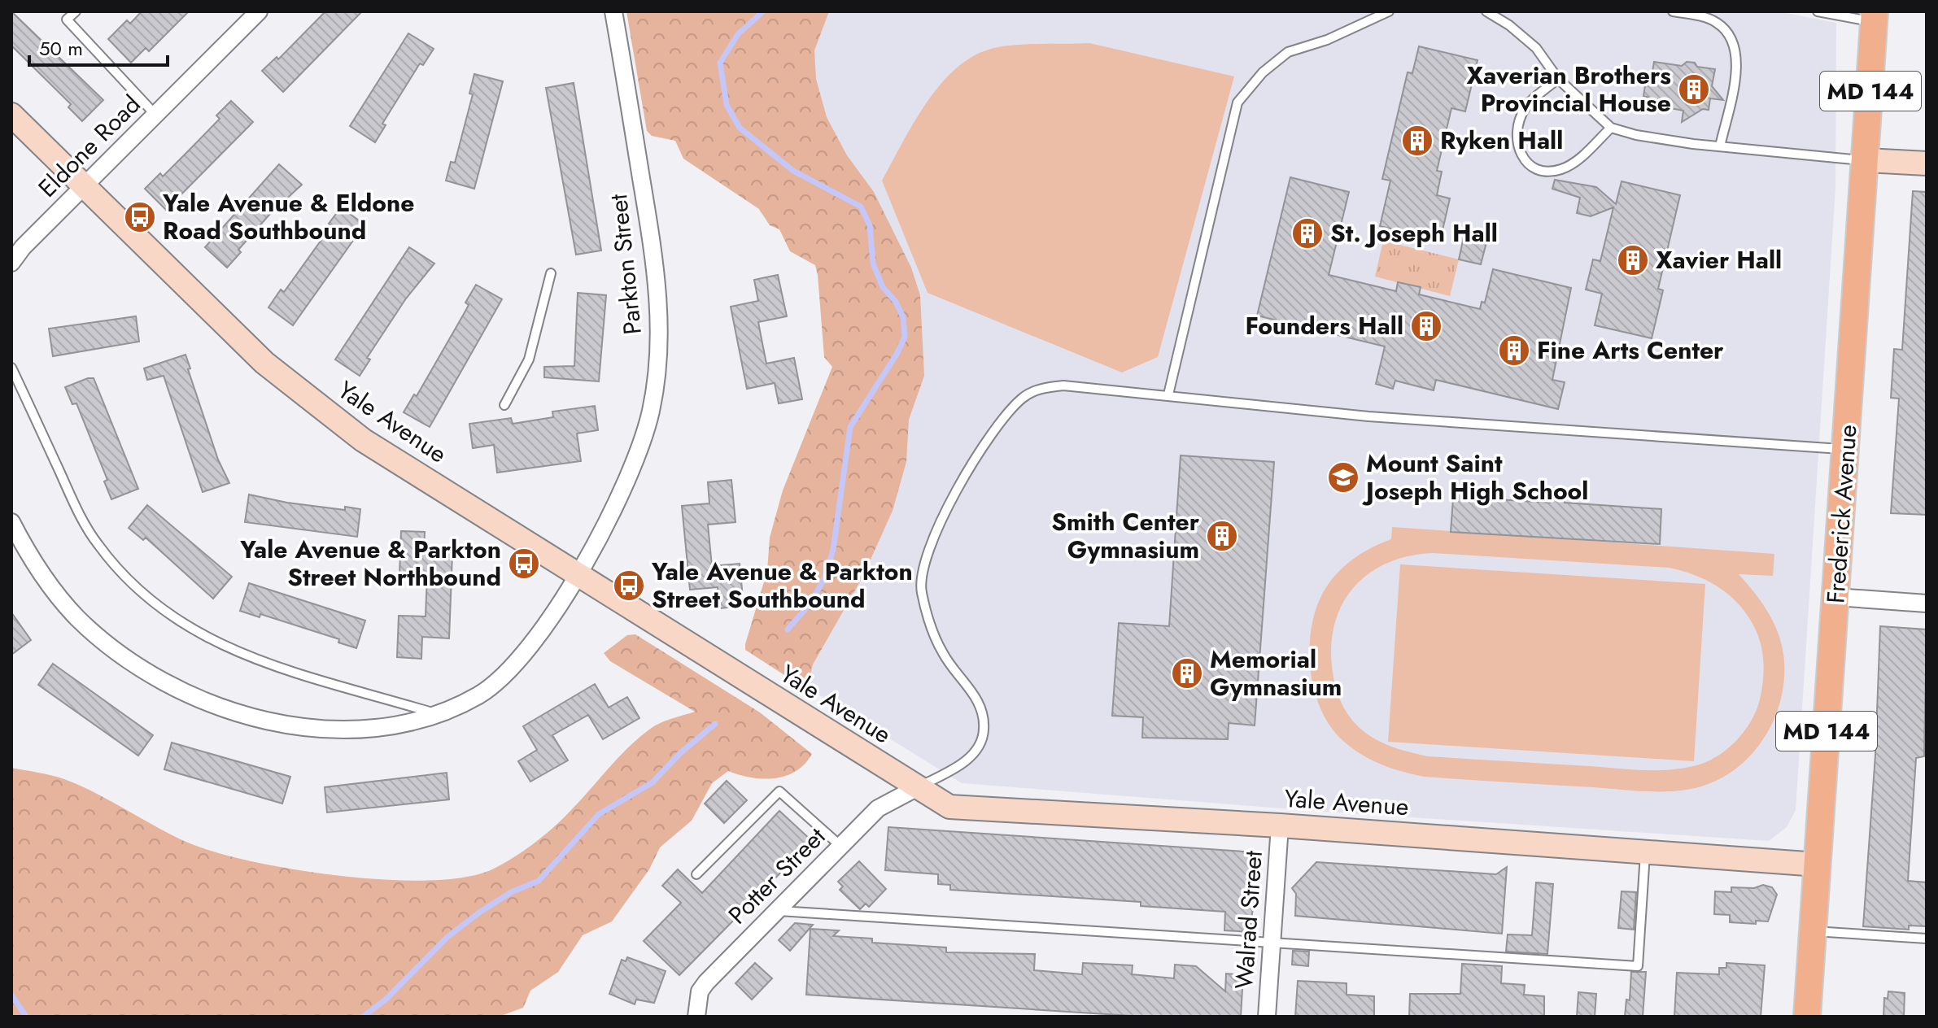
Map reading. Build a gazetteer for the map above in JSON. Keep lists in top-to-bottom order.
{
  "streets": {
    "main road": ["MD 144", "Frederick Avenue"],
    "street": [
      "Eldone Road",
      "Parkton Street",
      "Yale Avenue",
      "Potter Street",
      "Walrad Street"
    ]
  },
  "crossings": [
    ["Eldone Road", "Yale Avenue"],
    ["Parkton Street", "Yale Avenue"],
    ["Yale Avenue", "Frederick Avenue"],
    ["Yale Avenue", "Potter Street"],
    ["Yale Avenue", "Walrad Street"]
  ],
  "places": {
    "building": [
      "Xaverian Brothers Provincial House",
      "Ryken Hall",
      "St. Joseph Hall",
      "Xavier Hall",
      "Founders Hall",
      "Fine Arts Center",
      "Smith Center Gymnasium",
      "Memorial Gymnasium"
    ],
    "bus stop": ["Yale Avenue & Eldone Road Southbound", "Yale Avenue & Parkton Street Northbound", "Yale Avenue & Parkton Street Southbound"],
    "school or university": ["Mount Saint Joseph High School"]
  },
  "scale_bar": "50 m"
}
